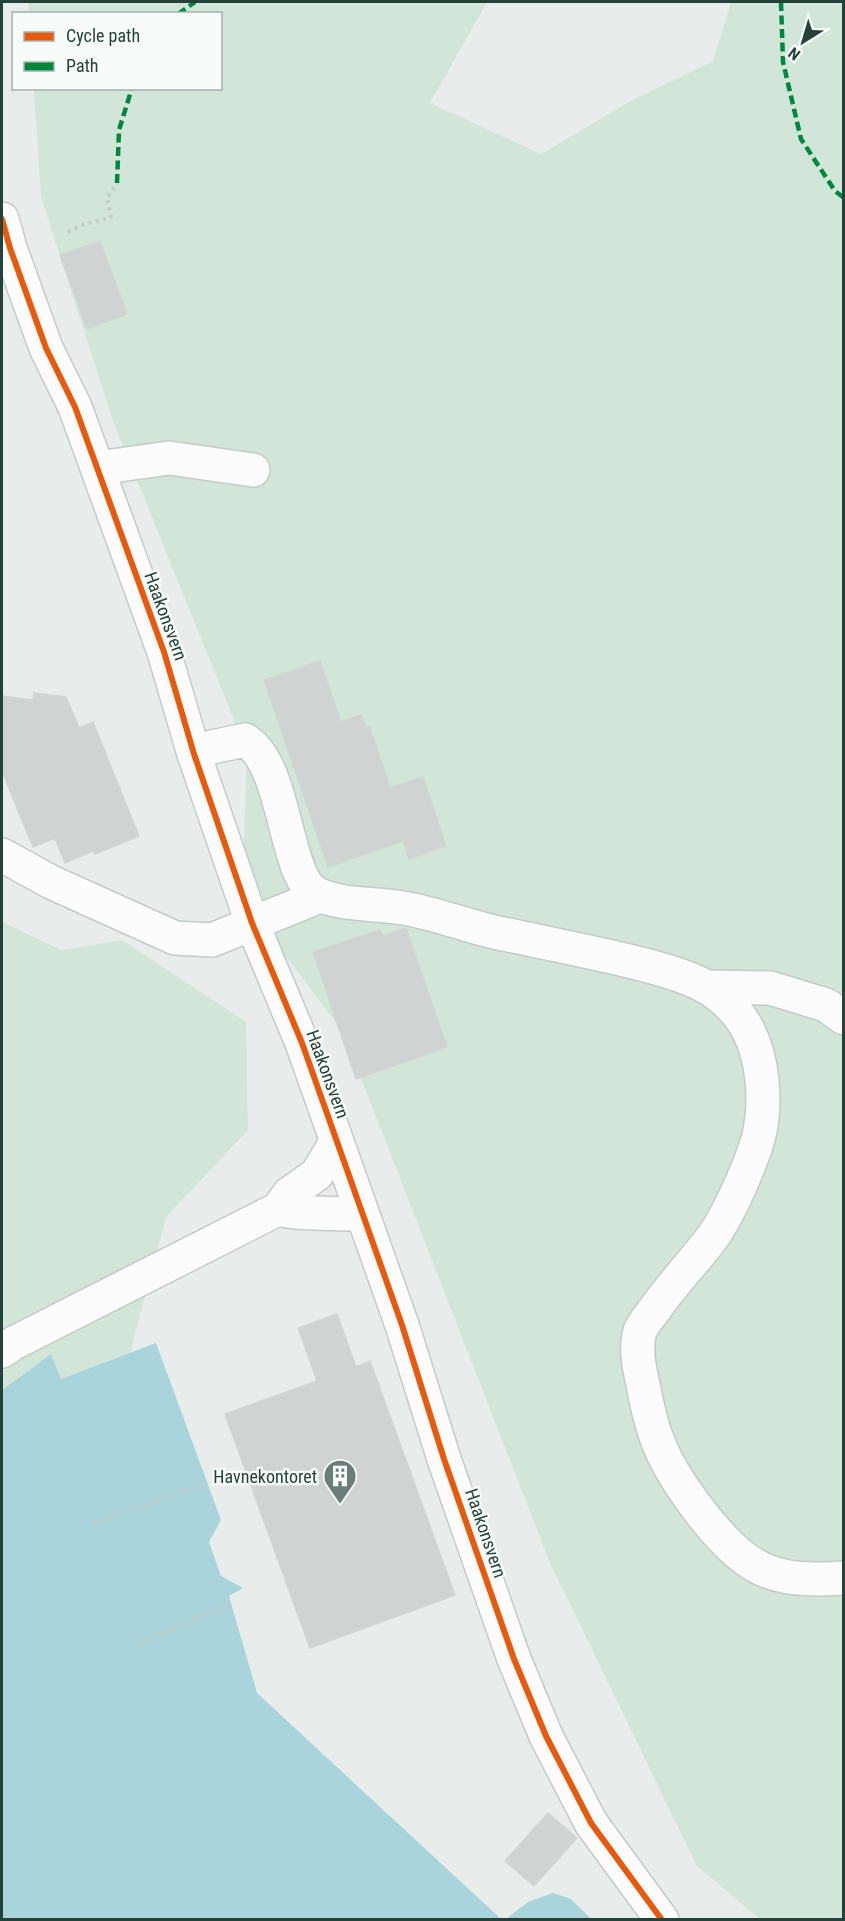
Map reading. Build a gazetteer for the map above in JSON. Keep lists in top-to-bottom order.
{
  "streets": {
    "street": ["Haakonsvern"]
  },
  "places": {
    "building": ["Havnekontoret"]
  },
  "legend": ["Cycle path", "Path"],
  "north": "bottom left"
}
